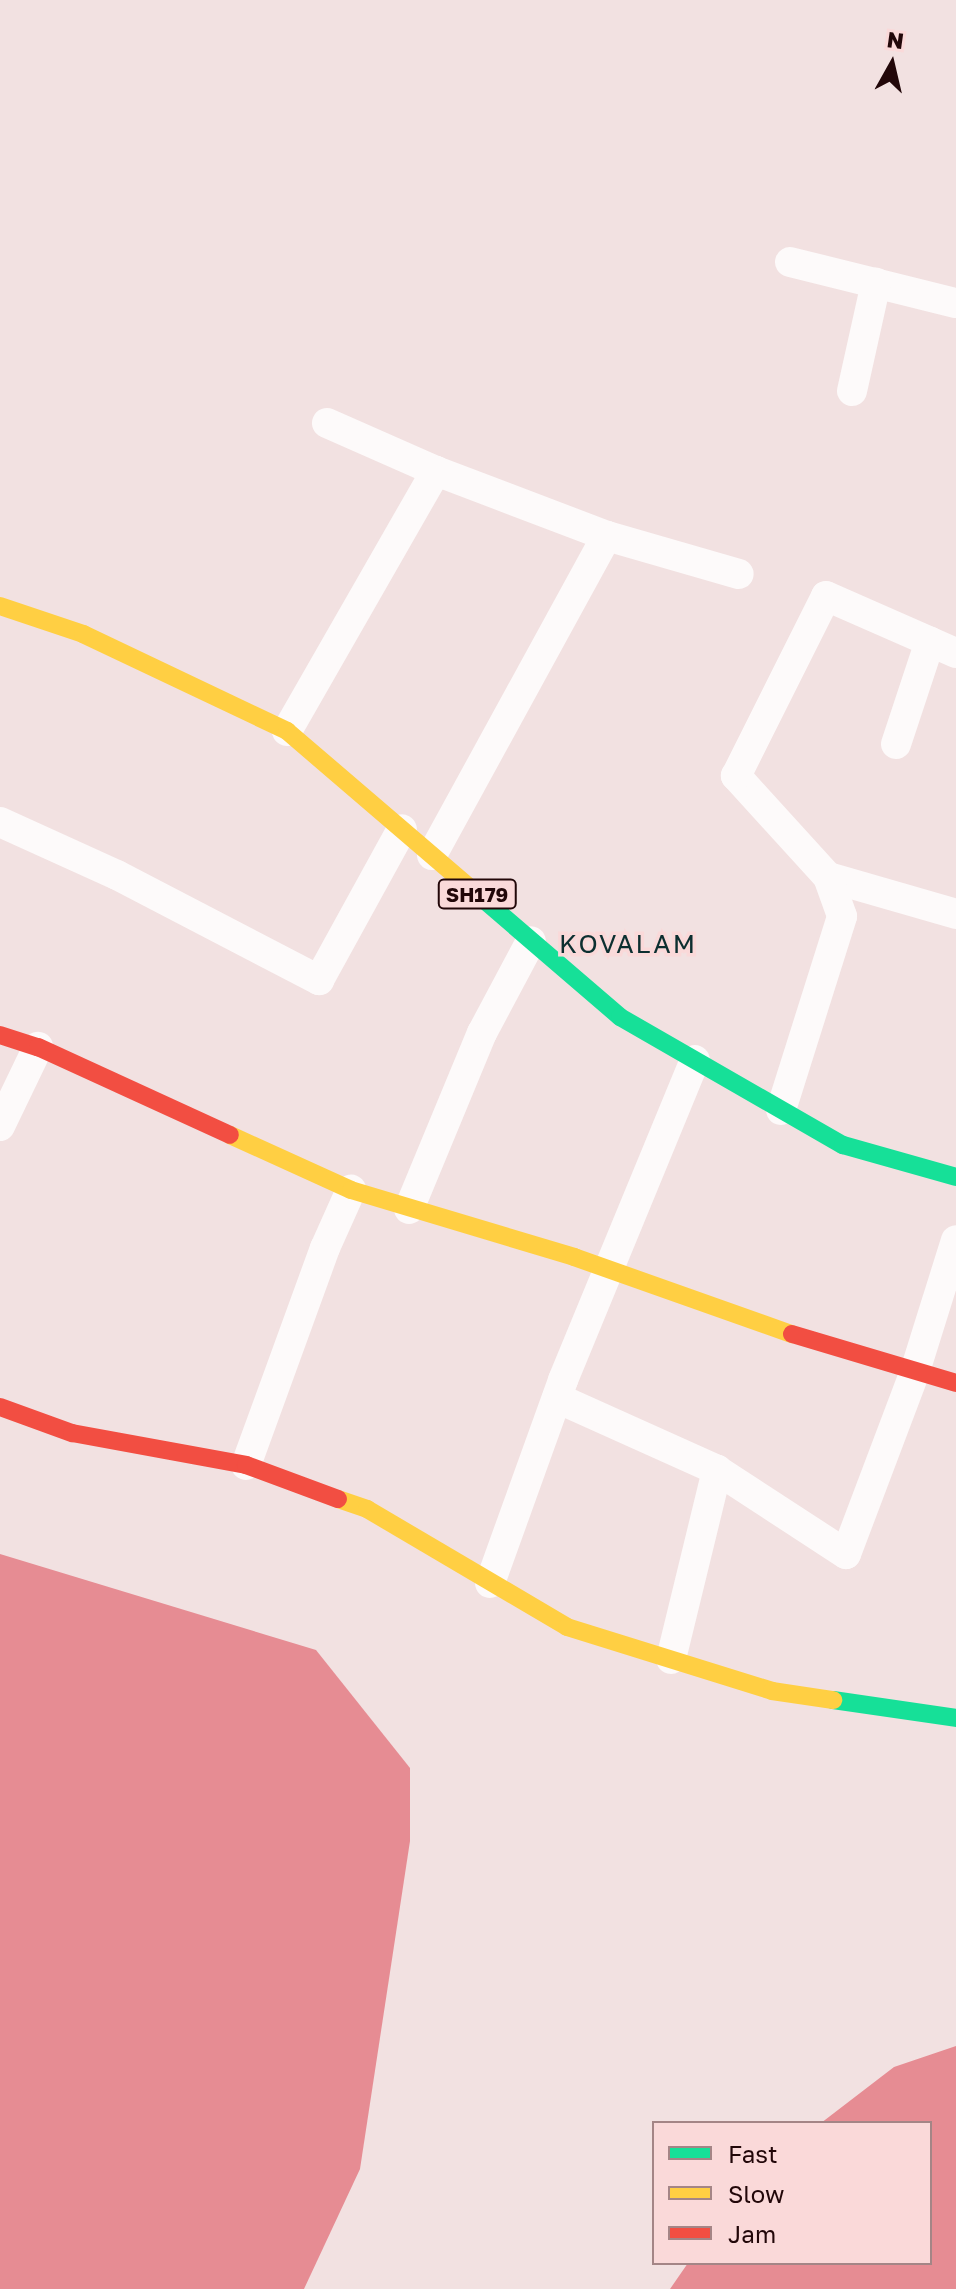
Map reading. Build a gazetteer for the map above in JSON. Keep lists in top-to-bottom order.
{
  "streets": {
    "street": ["SH179"]
  },
  "districts": ["KOVALAM"],
  "legend": ["Fast", "Slow", "Jam"],
  "north": "top"
}
